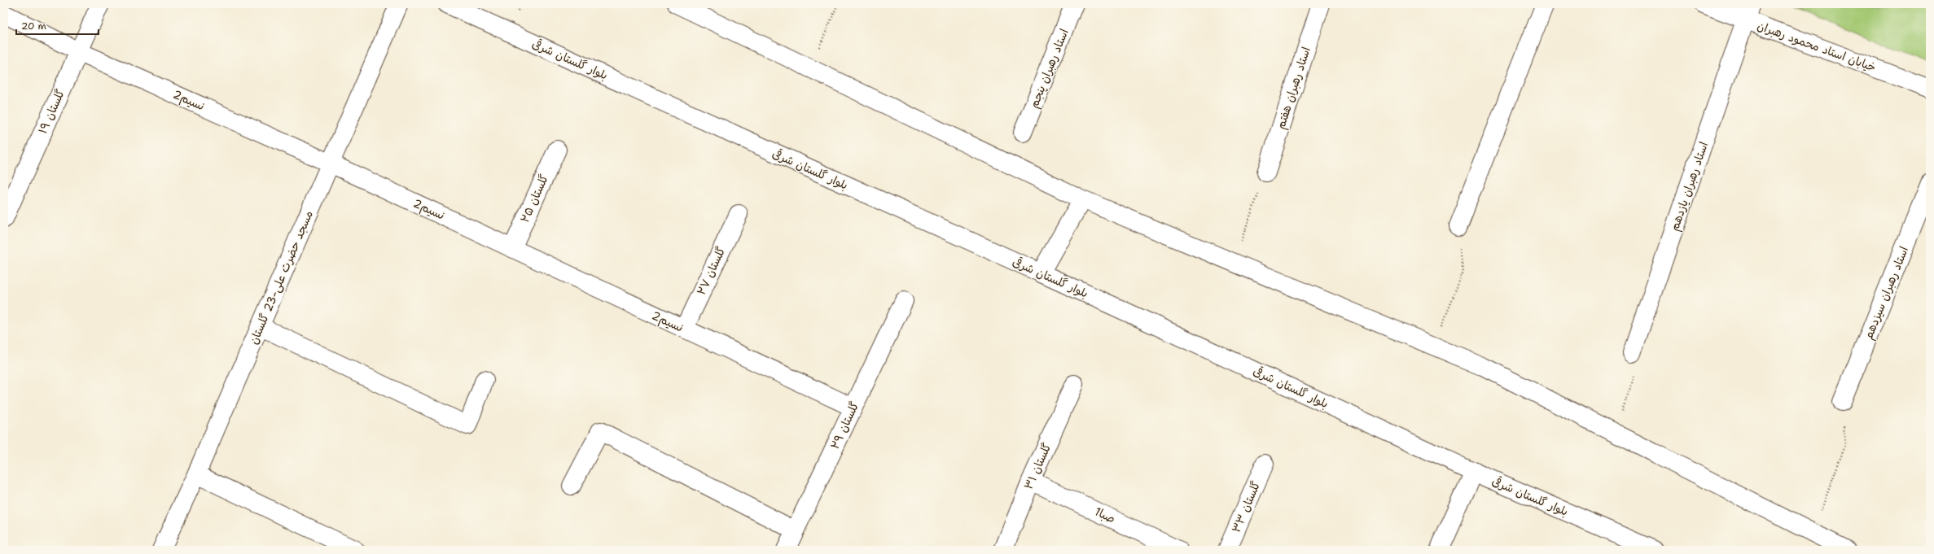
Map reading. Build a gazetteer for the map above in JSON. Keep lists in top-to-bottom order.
{
  "streets": {
    "street": [
      "خیابان استاد محمود رهبران",
      "بلوار گلستان شرقی",
      "استاد رهبران پنجم",
      "استاد رهبران هفتم",
      "نسیم2",
      "گلستان ۱۹",
      "استاد رهبران یازدهم",
      "گلستان ۲۵",
      "گلستان ۲۷",
      "مسجد حضرت علی-23 گلستان",
      "استاد رهبران سیزدهم",
      "گلستان ۲۹",
      "گلستان ۳۱",
      "گلستان ۳۳",
      "صبا1"
    ]
  },
  "crossings": [
    ["خیابان استاد محمود رهبران", "استاد رهبران یازدهم"],
    ["نسیم2", "گلستان ۱۹"],
    ["نسیم2", "گلستان ۲۵"],
    ["نسیم2", "گلستان ۲۷"],
    ["نسیم2", "مسجد حضرت علی-23 گلستان"],
    ["نسیم2", "گلستان ۲۹"],
    ["گلستان ۳۱", "صبا1"]
  ],
  "scale_bar": "20 m"
}
